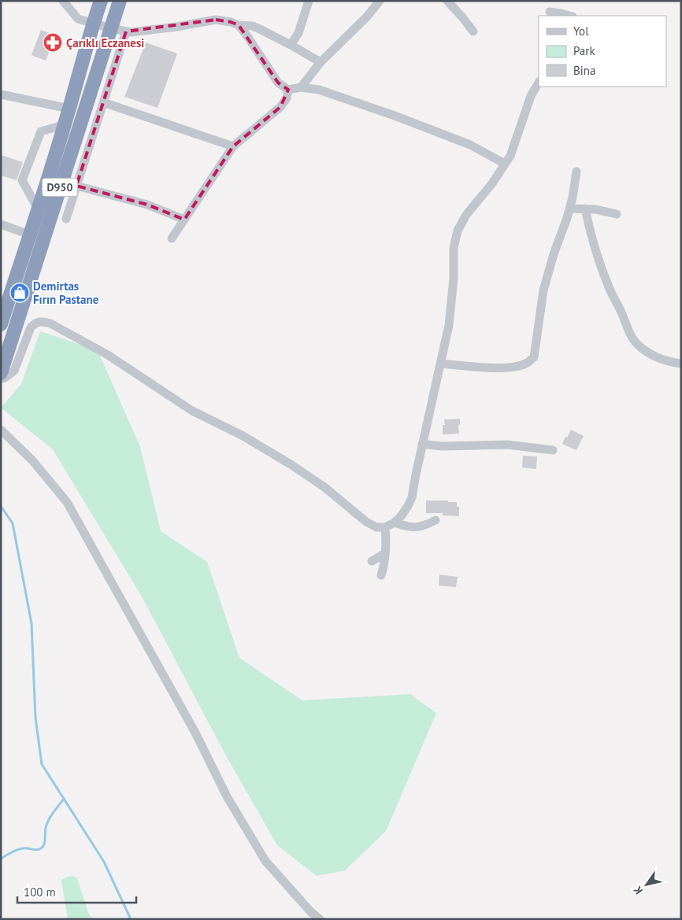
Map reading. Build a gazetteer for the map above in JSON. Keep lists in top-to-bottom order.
{
  "streets": {
    "highway": ["D950"]
  },
  "places": {
    "pharmacy": ["Çarıklı Eczanesi"],
    "shop": ["Demirtas Fırın Pastane"]
  },
  "legend": ["Yol", "Park", "Bina"],
  "scale_bar": "100 m",
  "north": "bottom left"
}
